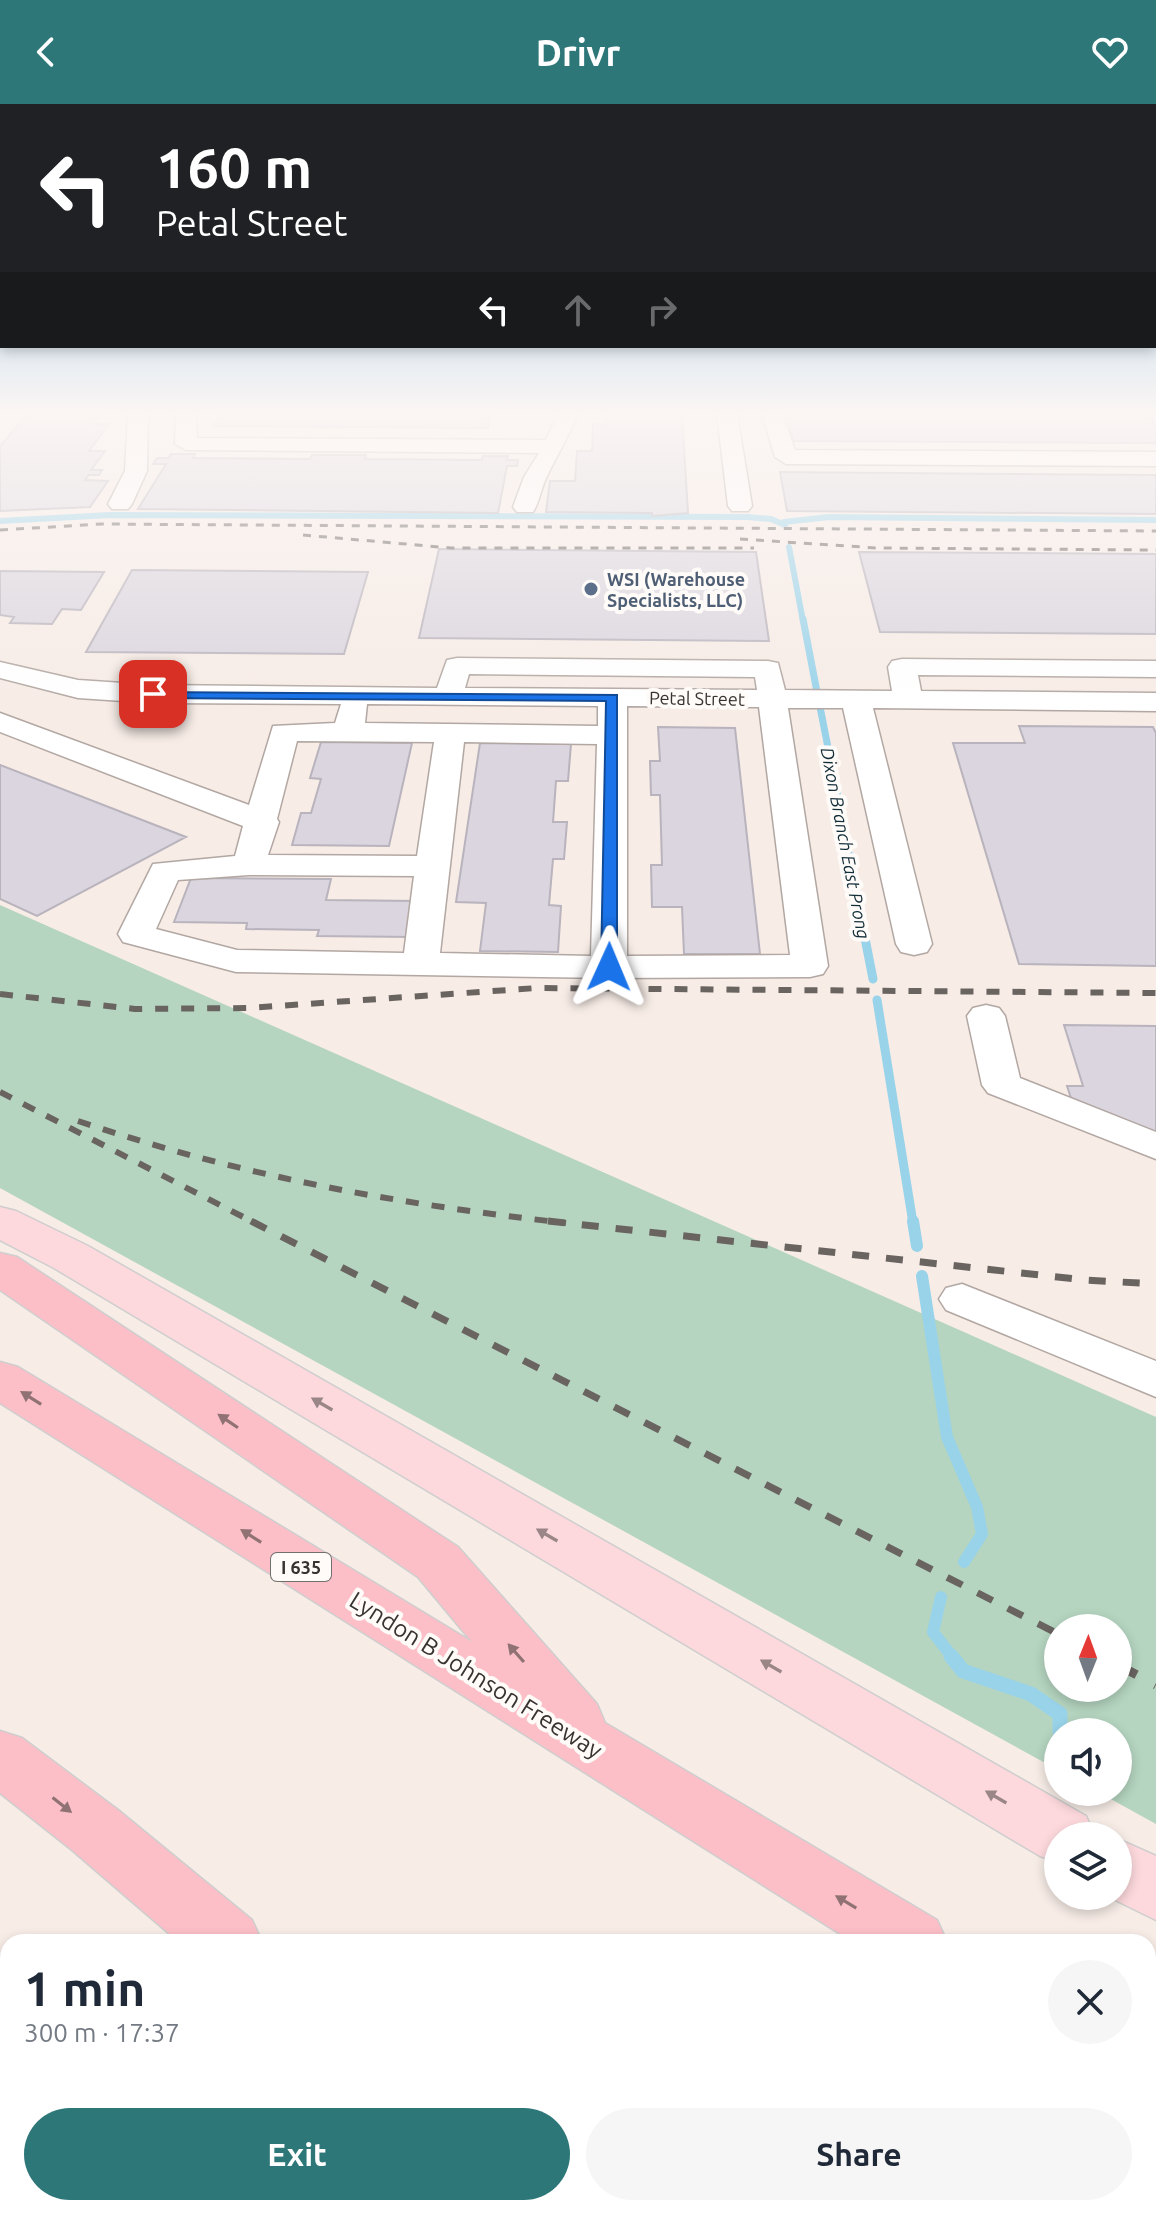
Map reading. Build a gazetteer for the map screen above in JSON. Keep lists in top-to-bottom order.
{
  "streets": {
    "highway": ["I 635", "Lyndon B Johnson Freeway"],
    "street": ["Petal Street"]
  },
  "water": ["Dixon Branch East Prong"],
  "places": ["WSI (Warehouse Specialists, LLC)"],
  "north": "top",
  "page": {
    "header": "Drivr",
    "turn": ["160 m", "Petal Street"],
    "heading": ["1 min", "300 m · 17:37"],
    "buttons": ["Exit", "Share"]
  }
}
